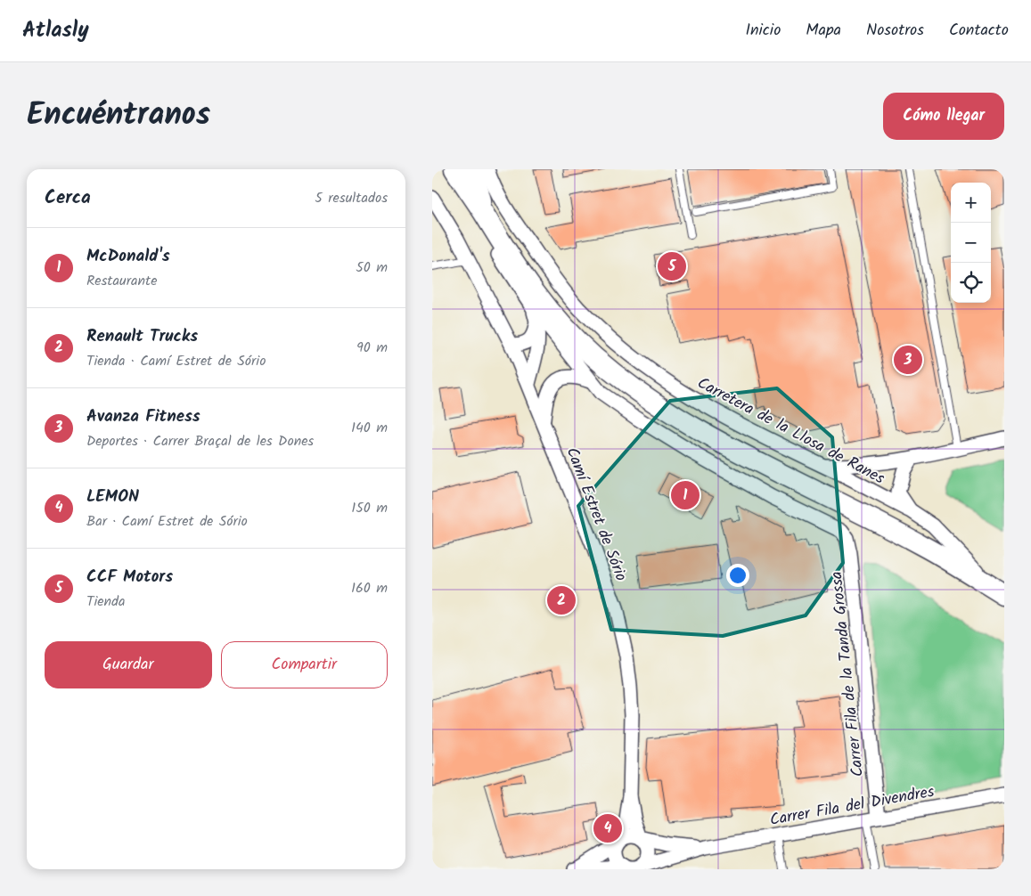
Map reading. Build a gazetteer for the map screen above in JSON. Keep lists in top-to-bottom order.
{
  "streets": {
    "street": [
      "Carretera de la Llosa de Ranes",
      "Camí Estret de Sório",
      "Carrer Fila de la Tanda Grossa",
      "Carrer Fila del Divendres"
    ]
  },
  "crossings": [
    ["Camí Estret de Sório", "Carrer Fila del Divendres"],
    ["Carrer Fila de la Tanda Grossa", "Carrer Fila del Divendres"]
  ],
  "page": {
    "header": "Atlasly",
    "nav": [
      "Inicio",
      "Mapa",
      "Nosotros",
      "Contacto"
    ],
    "title": "Encuéntranos",
    "buttons": [
      "Cómo llegar",
      ["Guardar", "Compartir"]
    ],
    "heading": ["Cerca", "5 resultados"],
    "map_buttons": ["+", "−"],
    "list": [
      {
        "mark": "1",
        "name": "McDonald's",
        "note": "Restaurante",
        "value": "50 m"
      },
      {
        "mark": "2",
        "name": "Renault Trucks",
        "note": "Tienda · Camí Estret de Sório",
        "value": "90 m"
      },
      {
        "mark": "3",
        "name": "Avanza Fitness",
        "note": "Deportes · Carrer Braçal de les Dones",
        "value": "140 m"
      },
      {
        "mark": "4",
        "name": "LEMON",
        "note": "Bar · Camí Estret de Sório",
        "value": "150 m"
      },
      {
        "mark": "5",
        "name": "CCF Motors",
        "note": "Tienda",
        "value": "160 m"
      }
    ],
    "pins": [
      "5",
      "3",
      "1",
      "2",
      "4"
    ]
  }
}
